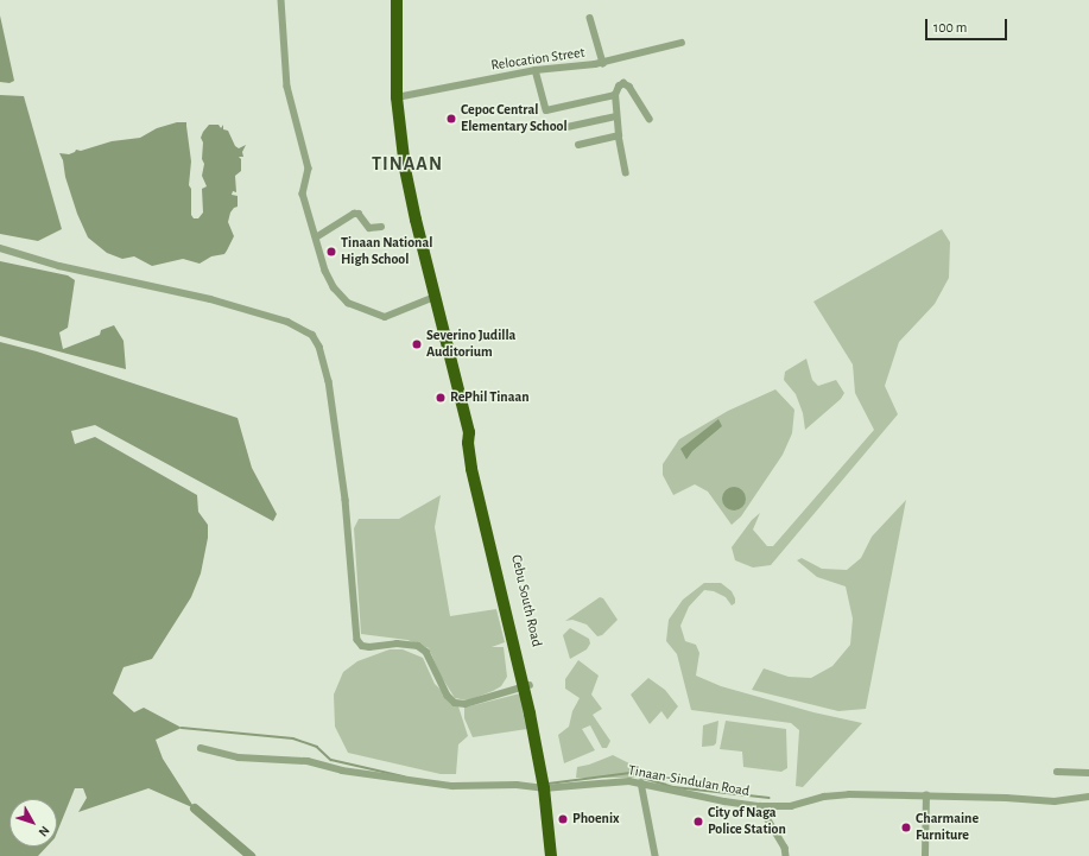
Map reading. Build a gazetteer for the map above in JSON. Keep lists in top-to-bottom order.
{
  "streets": {
    "highway": ["Cebu South Road"],
    "street": ["Relocation Street", "Tinaan-Sindulan Road"]
  },
  "crossings": [
    ["Relocation Street", "Cebu South Road"],
    ["Cebu South Road", "Tinaan-Sindulan Road"]
  ],
  "districts": ["TINAAN"],
  "places": [
    "Cepoc Central Elementary School",
    "Tinaan National High School",
    "Severino Judilla Auditorium",
    "RePhil Tinaan",
    "Phoenix",
    "City of Naga Police Station",
    "Charmaine Furniture"
  ],
  "scale_bar": "100 m",
  "north": "bottom right"
}
